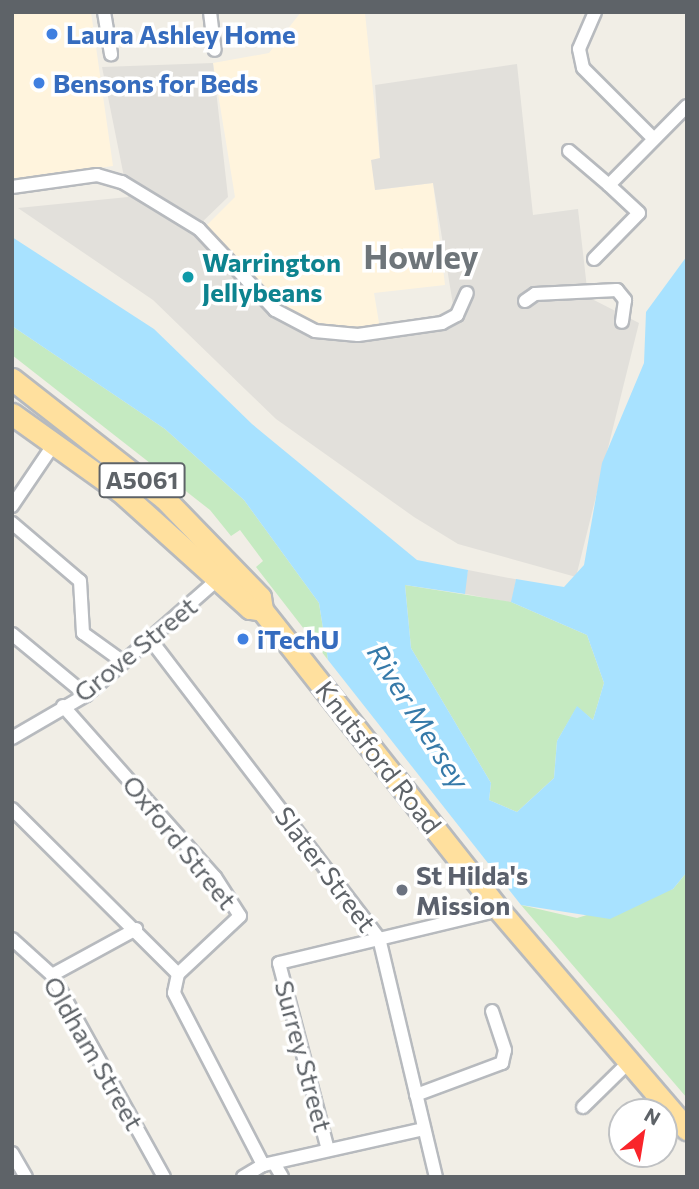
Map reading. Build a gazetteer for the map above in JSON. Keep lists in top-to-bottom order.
{
  "streets": {
    "highway": ["A5061", "Knutsford Road"],
    "street": [
      "Grove Street",
      "Oxford Street",
      "Slater Street",
      "Oldham Street",
      "Surrey Street"
    ]
  },
  "crossings": [
    ["Grove Street", "Knutsford Road"],
    ["Grove Street", "Oxford Street"],
    ["Grove Street", "Slater Street"],
    ["Slater Street", "Surrey Street"]
  ],
  "districts": ["Howley"],
  "water": ["River Mersey"],
  "places": [
    "Laura Ashley Home",
    "Bensons for Beds",
    "Warrington Jellybeans",
    "iTechU",
    "St Hilda's Mission"
  ],
  "north": "top right"
}
